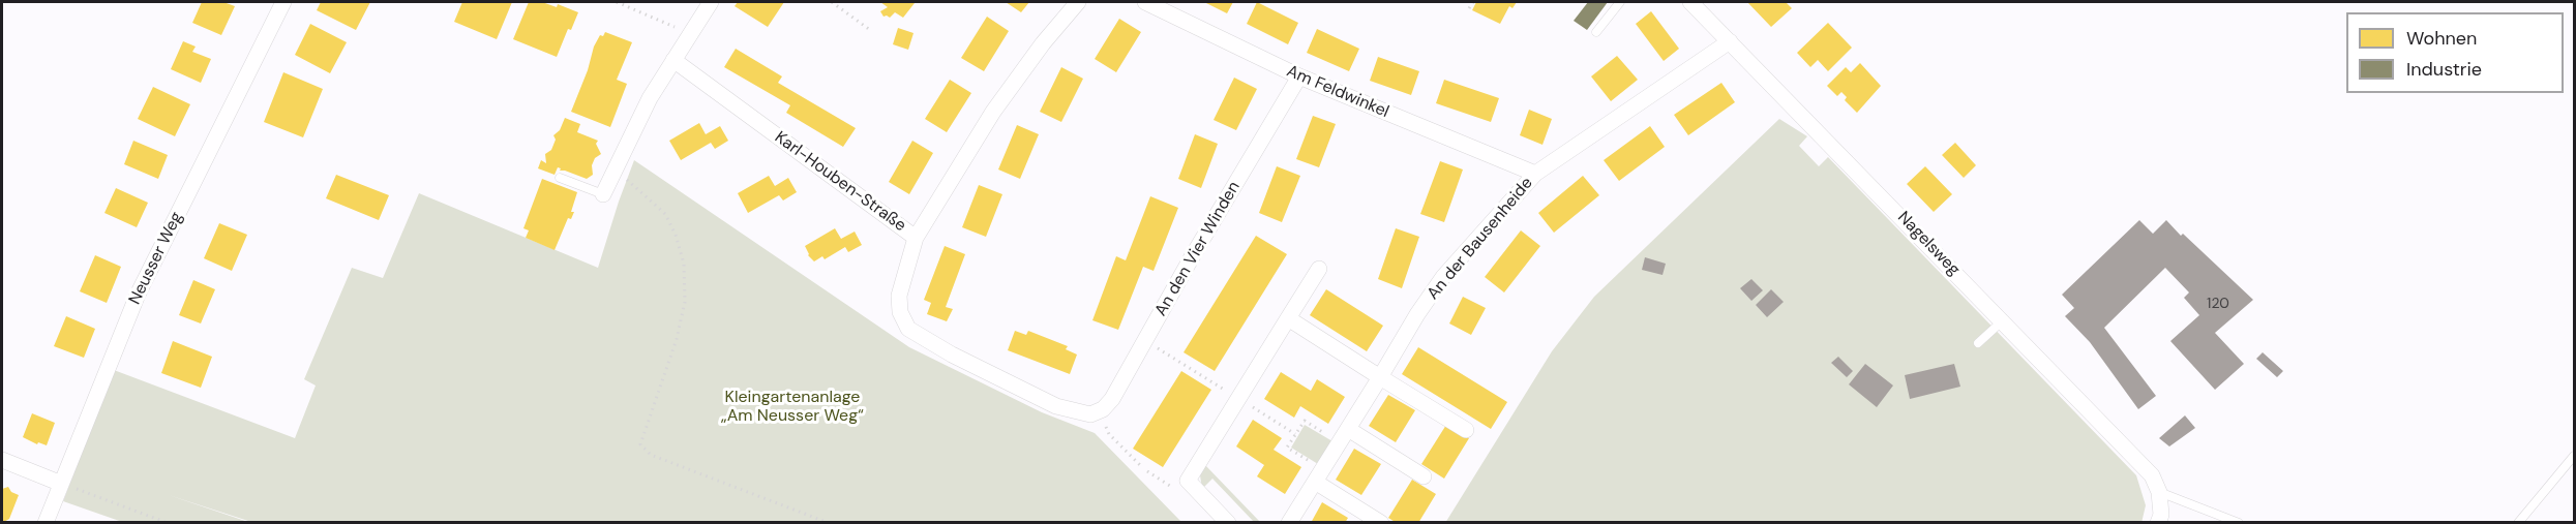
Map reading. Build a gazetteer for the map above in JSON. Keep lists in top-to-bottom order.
{
  "streets": {
    "street": [
      "Am Feldwinkel",
      "Karl-Houben-Straße",
      "An der Bausenheide",
      "Nagelsweg",
      "An den Vier Winden",
      "Neusser Weg"
    ]
  },
  "crossings": [
    ["Am Feldwinkel", "An der Bausenheide"],
    ["Am Feldwinkel", "An den Vier Winden"],
    ["Karl-Houben-Straße", "An den Vier Winden"],
    ["An der Bausenheide", "Nagelsweg"]
  ],
  "parks": ["Kleingartenanlage „Am Neusser Weg“"],
  "house_numbers": ["120"],
  "legend": ["Wohnen", "Industrie"]
}
